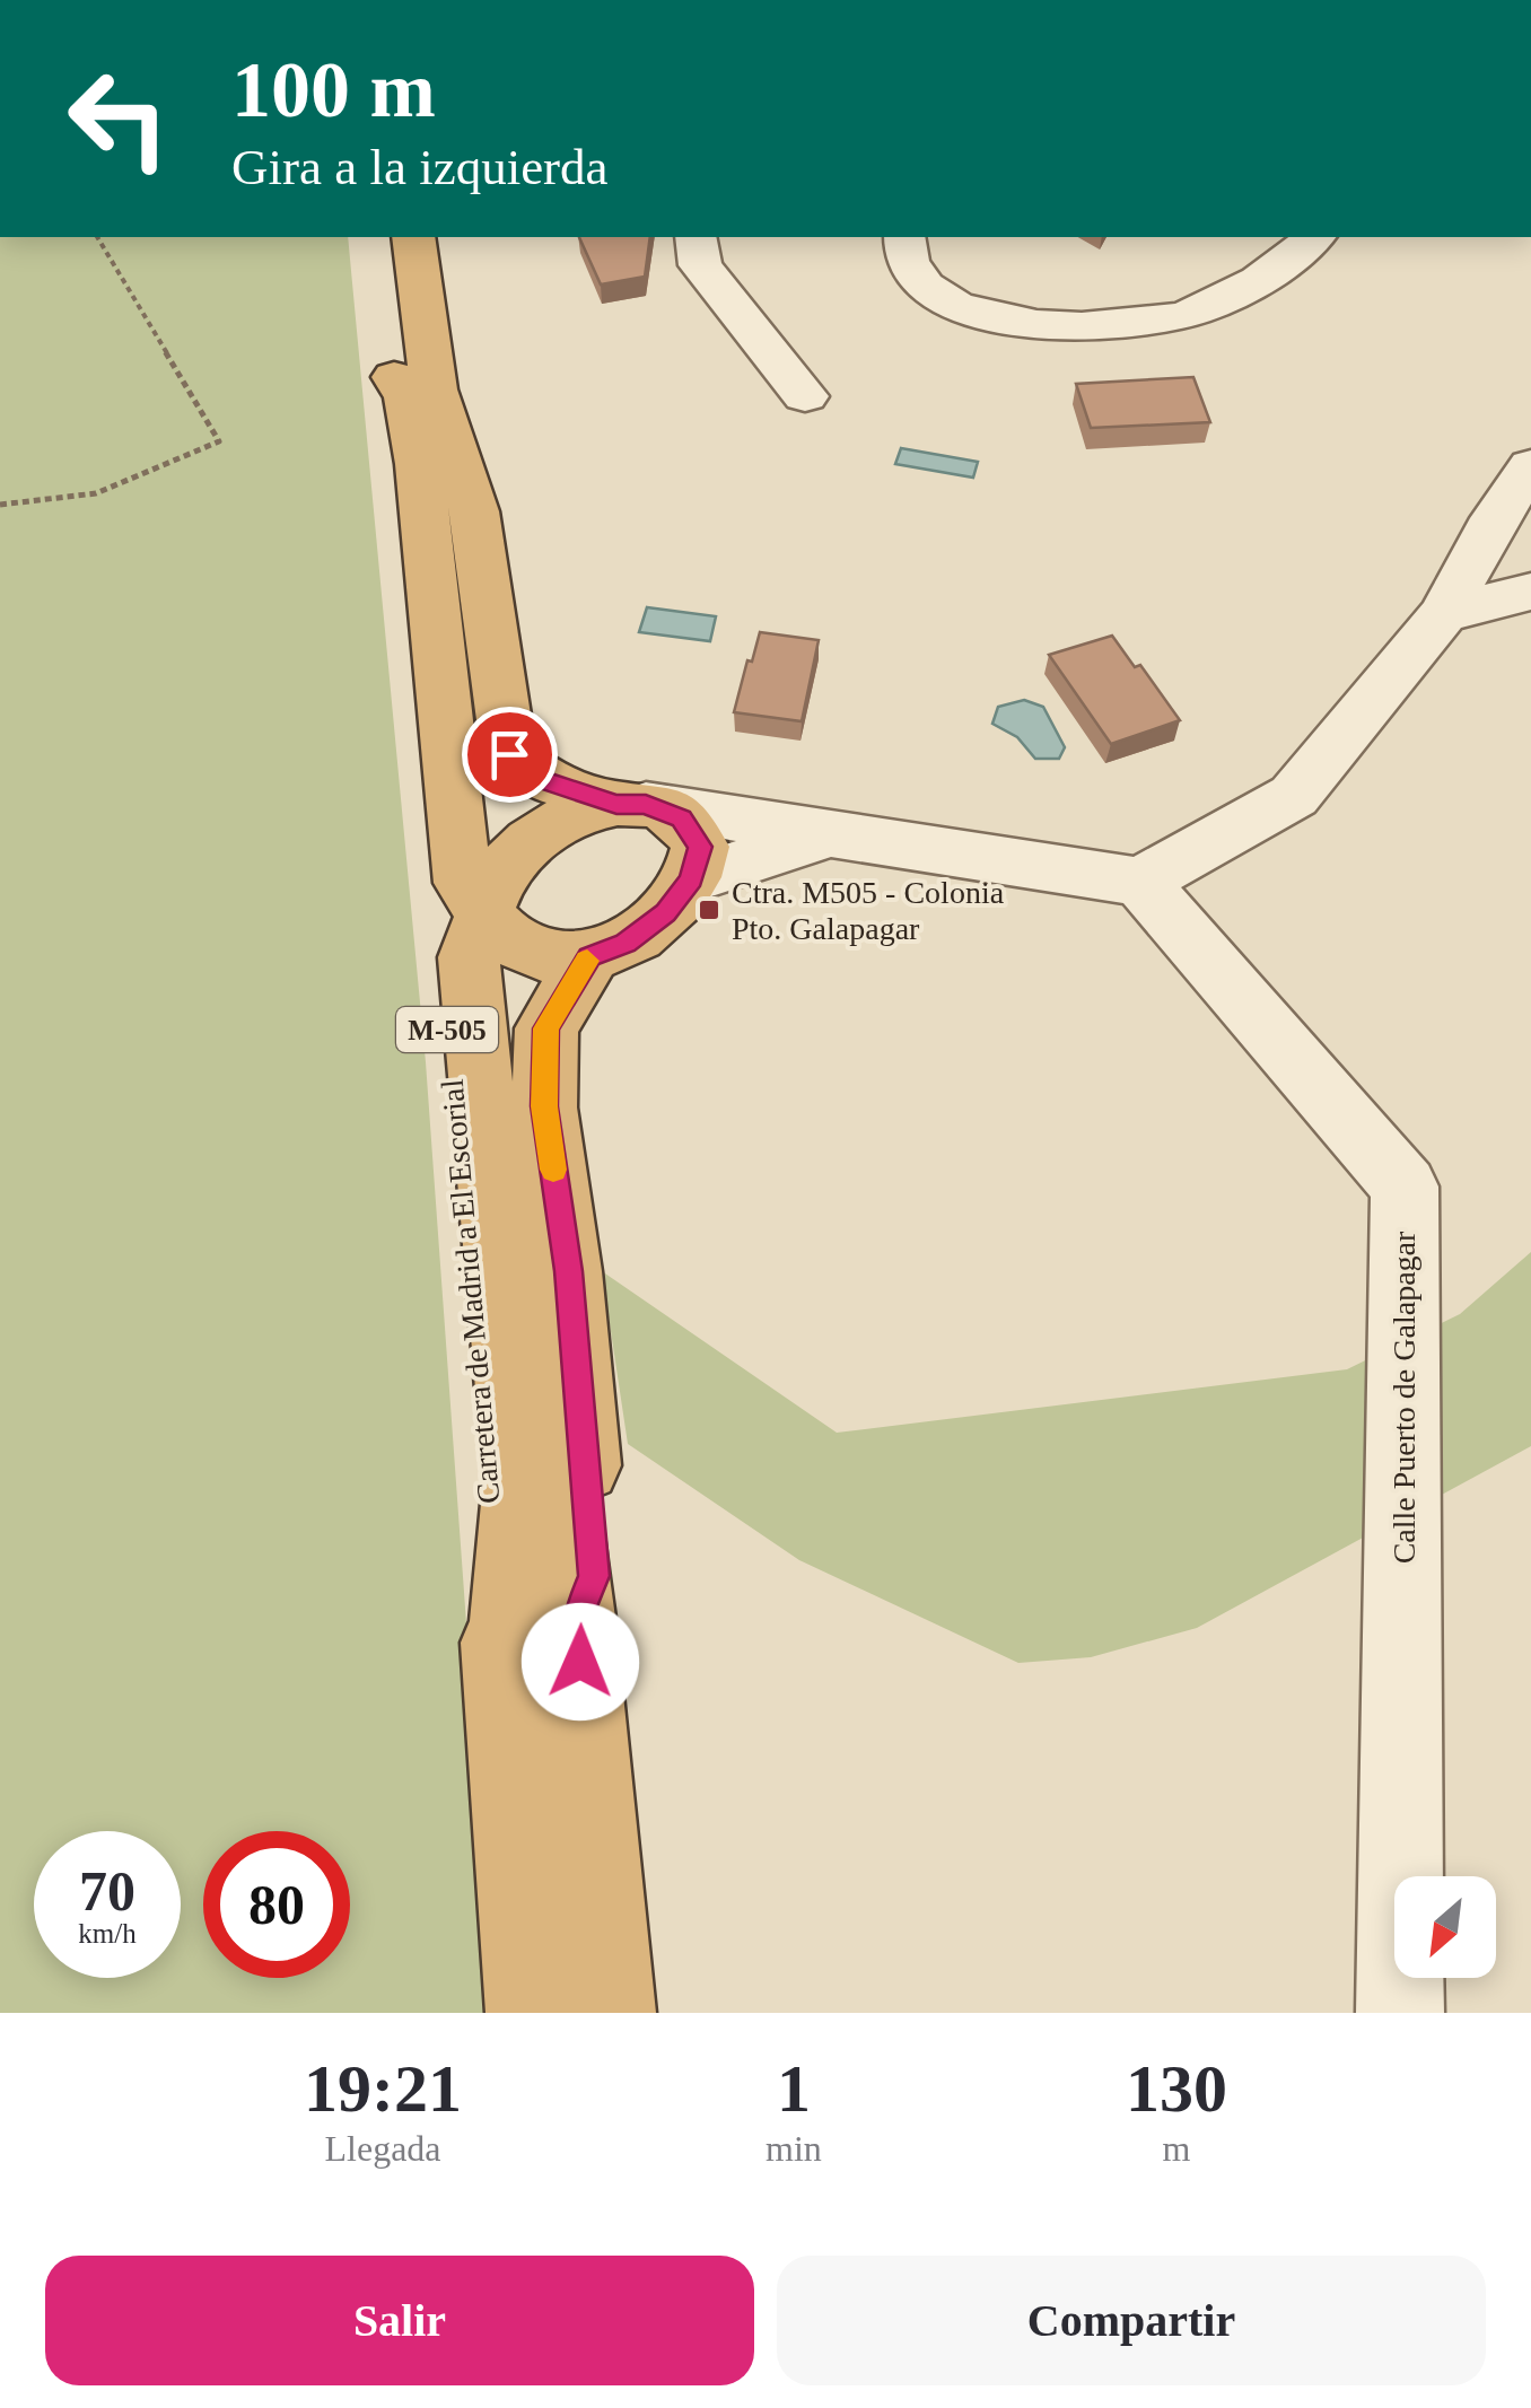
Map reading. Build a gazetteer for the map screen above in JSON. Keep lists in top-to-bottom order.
{
  "streets": {
    "highway": ["M-505", "Carretera de Madrid a El Escorial"],
    "street": ["Calle Puerto de Galapagar"]
  },
  "crossings": [
    ["M-505", "Carretera de Madrid a El Escorial"]
  ],
  "places": {
    "transit": ["Ctra. M505 - Colonia Pto. Galapagar"]
  },
  "north": "bottom left",
  "page": {
    "turn": ["100 m", "Gira a la izquierda"],
    "speed": "70 km/h",
    "limit": "80",
    "eta": [
      "19:21",
      "Llegada",
      "1",
      "min",
      "130",
      "m"
    ],
    "buttons": ["Salir", "Compartir"]
  }
}
